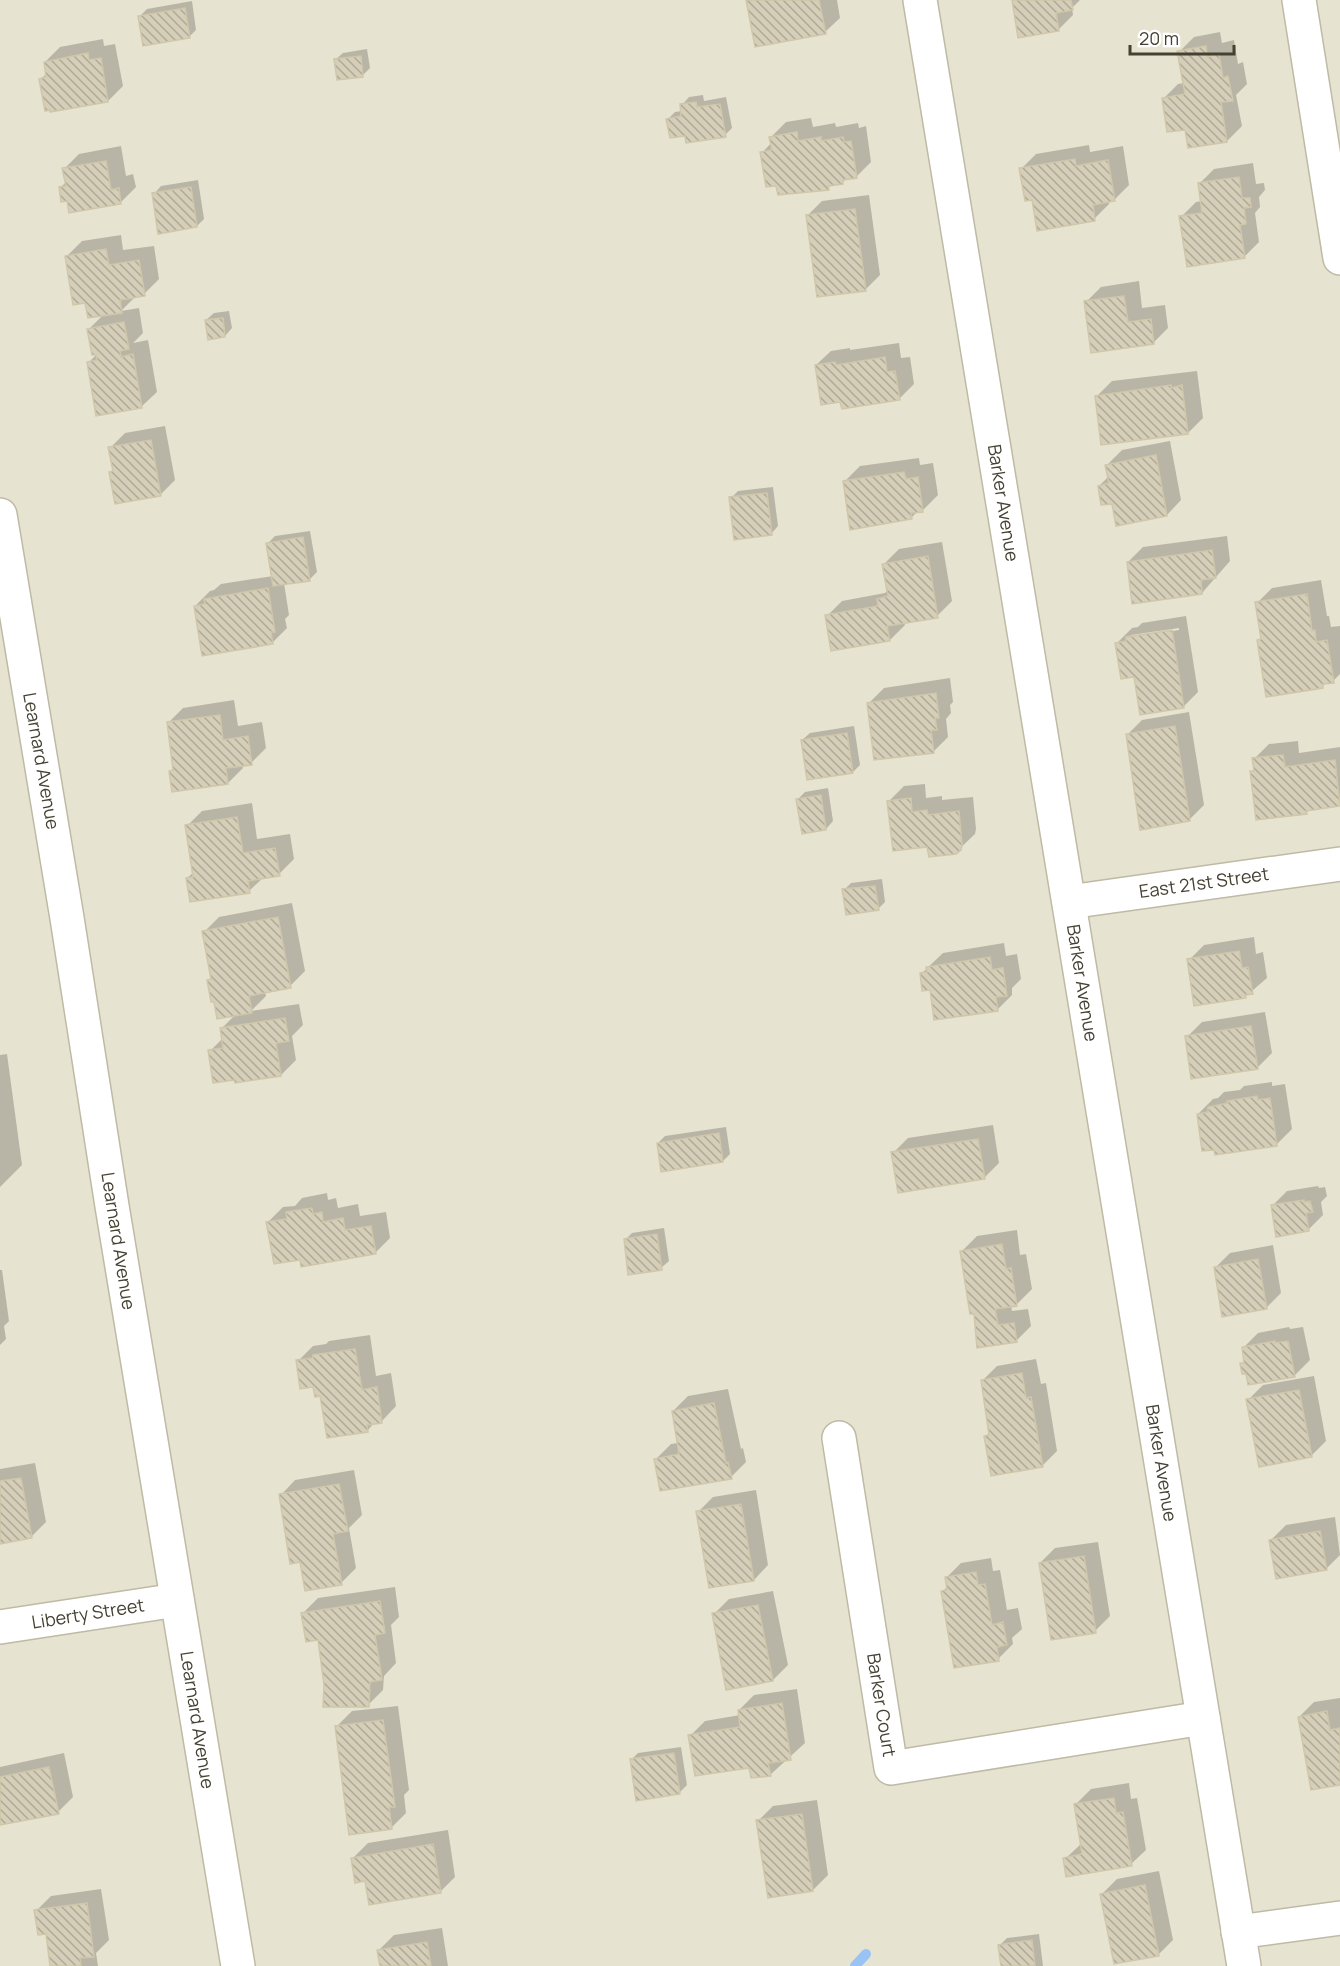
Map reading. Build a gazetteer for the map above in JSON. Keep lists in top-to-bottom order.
{
  "streets": {
    "street": [
      "Barker Avenue",
      "Learnard Avenue",
      "East 21st Street",
      "Liberty Street",
      "Barker Court"
    ]
  },
  "crossings": [
    ["Barker Avenue", "East 21st Street"],
    ["Barker Avenue", "Barker Court"],
    ["Learnard Avenue", "Liberty Street"]
  ],
  "scale_bar": "20 m"
}
